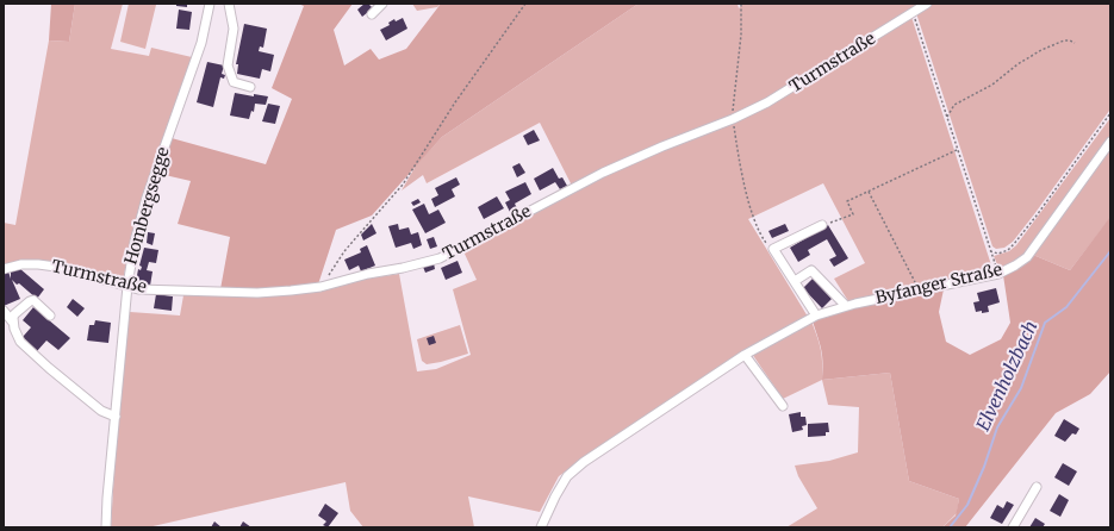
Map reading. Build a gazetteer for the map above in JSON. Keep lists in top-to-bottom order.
{
  "streets": {
    "street": ["Turmstraße", "Hombergsegge", "Byfanger Straße"]
  },
  "crossings": [
    ["Turmstraße", "Hombergsegge"]
  ],
  "water": ["Elvenholzbach"]
}
